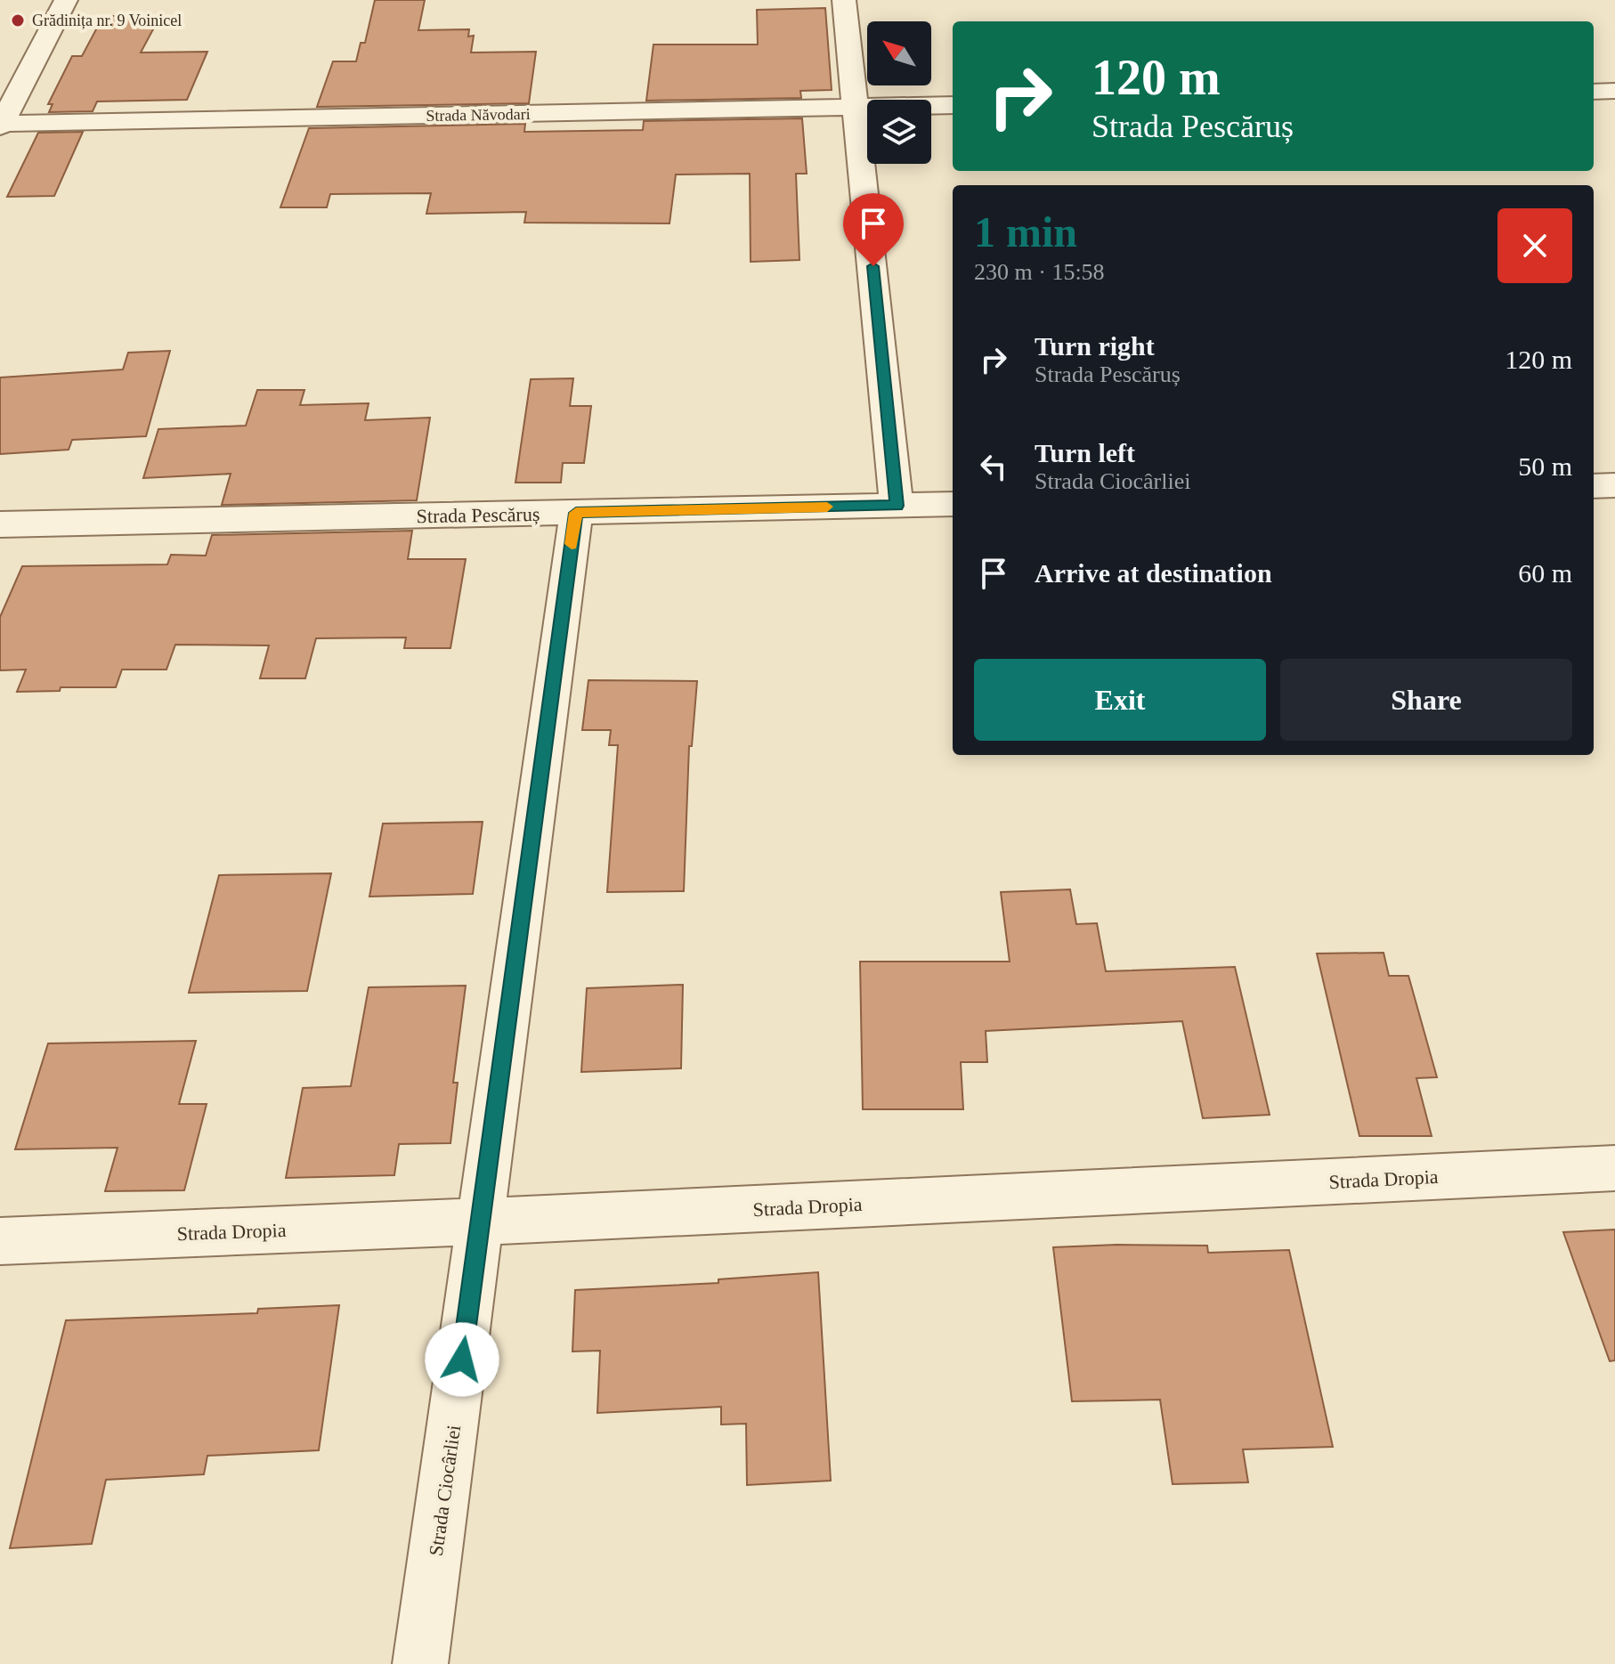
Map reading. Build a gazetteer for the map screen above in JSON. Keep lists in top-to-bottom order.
{
  "streets": {
    "street": [
      "Strada Năvodari",
      "Strada Pescăruș",
      "Strada Dropia",
      "Strada Ciocârliei"
    ]
  },
  "crossings": [
    ["Strada Pescăruș", "Strada Ciocârliei"],
    ["Strada Dropia", "Strada Ciocârliei"]
  ],
  "places": ["Grădinița nr. 9 Voinicel"],
  "north": "top left",
  "page": {
    "turn": ["120 m", "Strada Pescăruș"],
    "heading": ["1 min", "230 m · 15:58"],
    "list": [
      {
        "name": "Turn right",
        "note": "Strada Pescăruș",
        "value": "120 m"
      },
      {
        "name": "Turn left",
        "note": "Strada Ciocârliei",
        "value": "50 m"
      },
      {
        "name": "Arrive at destination",
        "value": "60 m"
      }
    ],
    "buttons": ["Exit", "Share"]
  }
}
